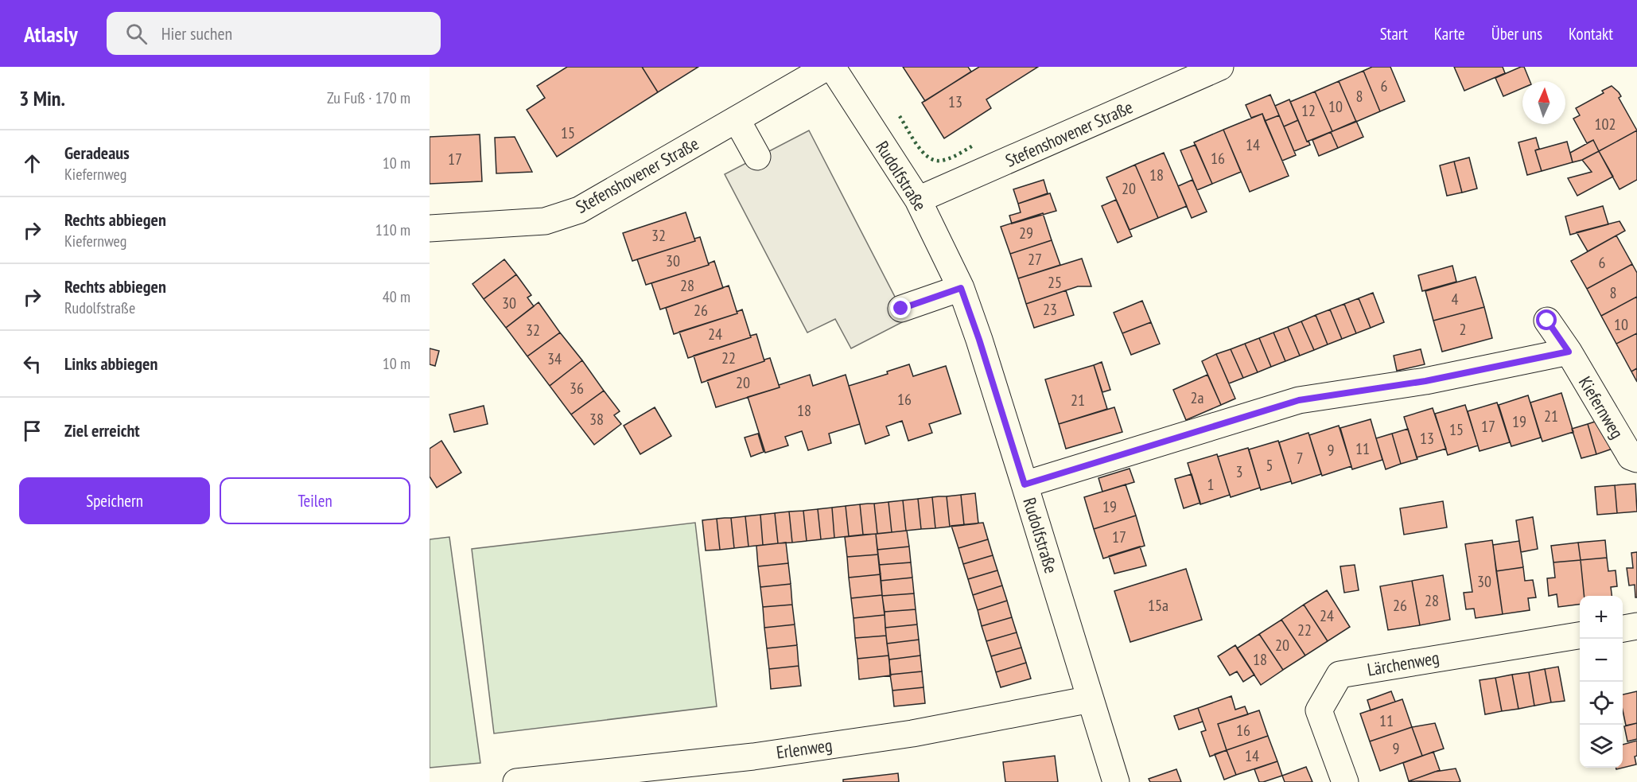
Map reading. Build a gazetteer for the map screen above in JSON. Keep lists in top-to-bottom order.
{
  "streets": {
    "street": [
      "Stefenshovener Straße",
      "Rudolfstraße",
      "Kiefernweg",
      "Lärchenweg",
      "Erlenweg"
    ]
  },
  "crossings": [
    ["Stefenshovener Straße", "Rudolfstraße"],
    ["Rudolfstraße", "Erlenweg"]
  ],
  "house_numbers": [
    "6",
    "8",
    "13",
    "10",
    "12",
    "102",
    "15",
    "14",
    "16",
    "17",
    "18",
    "20",
    "29",
    "32",
    "27",
    "30",
    "6",
    "25",
    "28",
    "8",
    "4",
    "30",
    "23",
    "26",
    "10",
    "2",
    "32",
    "24",
    "22",
    "34",
    "20",
    "36",
    "2a",
    "16",
    "21",
    "18",
    "21",
    "38",
    "19",
    "17",
    "15",
    "13",
    "11",
    "9",
    "7",
    "5",
    "3",
    "1",
    "19",
    "17",
    "30",
    "28",
    "15a",
    "26",
    "24",
    "22",
    "20",
    "18",
    "11",
    "16",
    "9",
    "14"
  ],
  "north": "top",
  "page": {
    "header": "Atlasly",
    "search": "Hier suchen",
    "nav": [
      "Start",
      "Karte",
      "Über uns",
      "Kontakt"
    ],
    "heading": ["3 Min.", "Zu Fuß · 170 m"],
    "list": [
      ["Geradeaus", "Kiefernweg", "10 m"],
      ["Rechts abbiegen", "Kiefernweg", "110 m"],
      ["Rechts abbiegen", "Rudolfstraße", "40 m"],
      ["Links abbiegen", "10 m"],
      "Ziel erreicht"
    ],
    "buttons": ["Speichern", "Teilen"],
    "map_buttons": ["+", "−"]
  }
}
